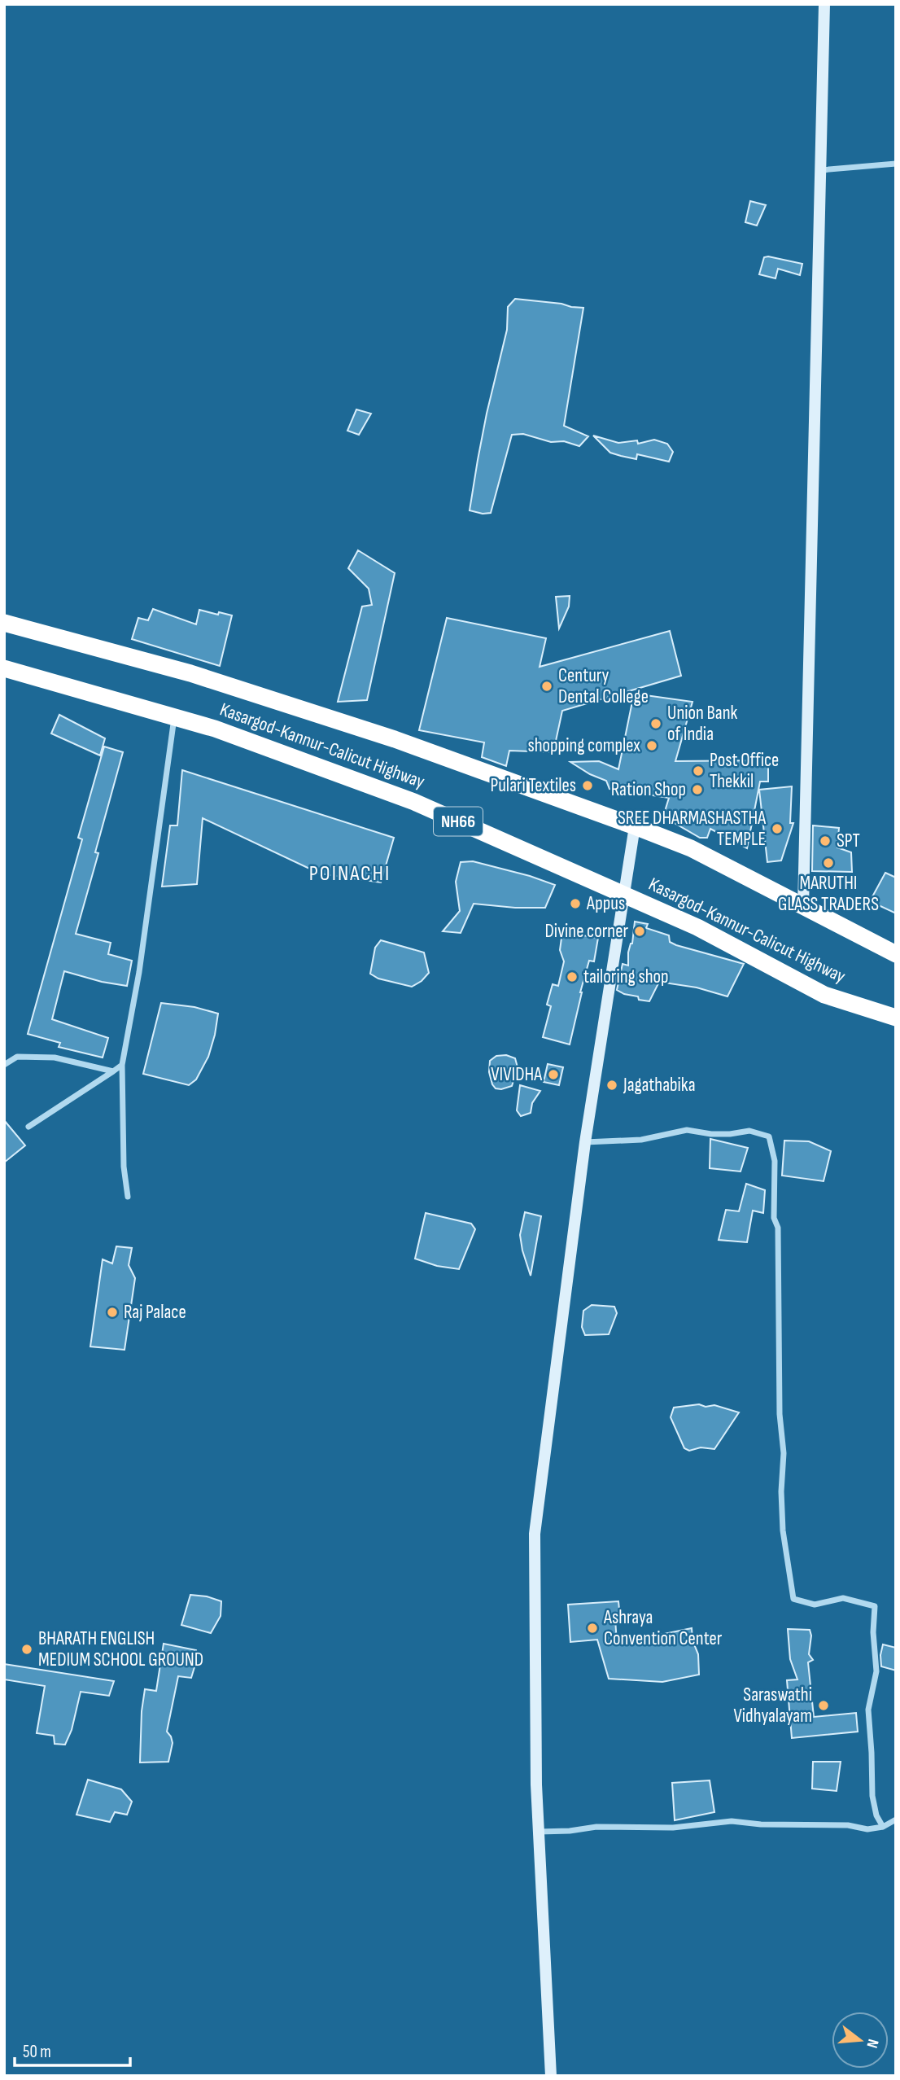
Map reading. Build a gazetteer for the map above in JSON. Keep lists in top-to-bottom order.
{
  "streets": {
    "highway": ["Kasargod-Kannur-Calicut Highway", "NH66"]
  },
  "districts": ["POINACHI"],
  "places": [
    "Century Dental College",
    "Union Bank of India",
    "shopping complex",
    "Post Office Thekkil",
    "Pulari Textiles",
    "Ration Shop",
    "SREE DHARMASHASTHA TEMPLE",
    "SPT",
    "MARUTHI GLASS TRADERS",
    "Appus",
    "Divine corner",
    "tailoring shop",
    "VIVIDHA",
    "Jagathabika",
    "Raj Palace",
    "Ashraya Convention Center",
    "BHARATH ENGLISH MEDIUM SCHOOL GROUND",
    "Saraswathi Vidhyalayam"
  ],
  "scale_bar": "50 m",
  "north": "right"
}
